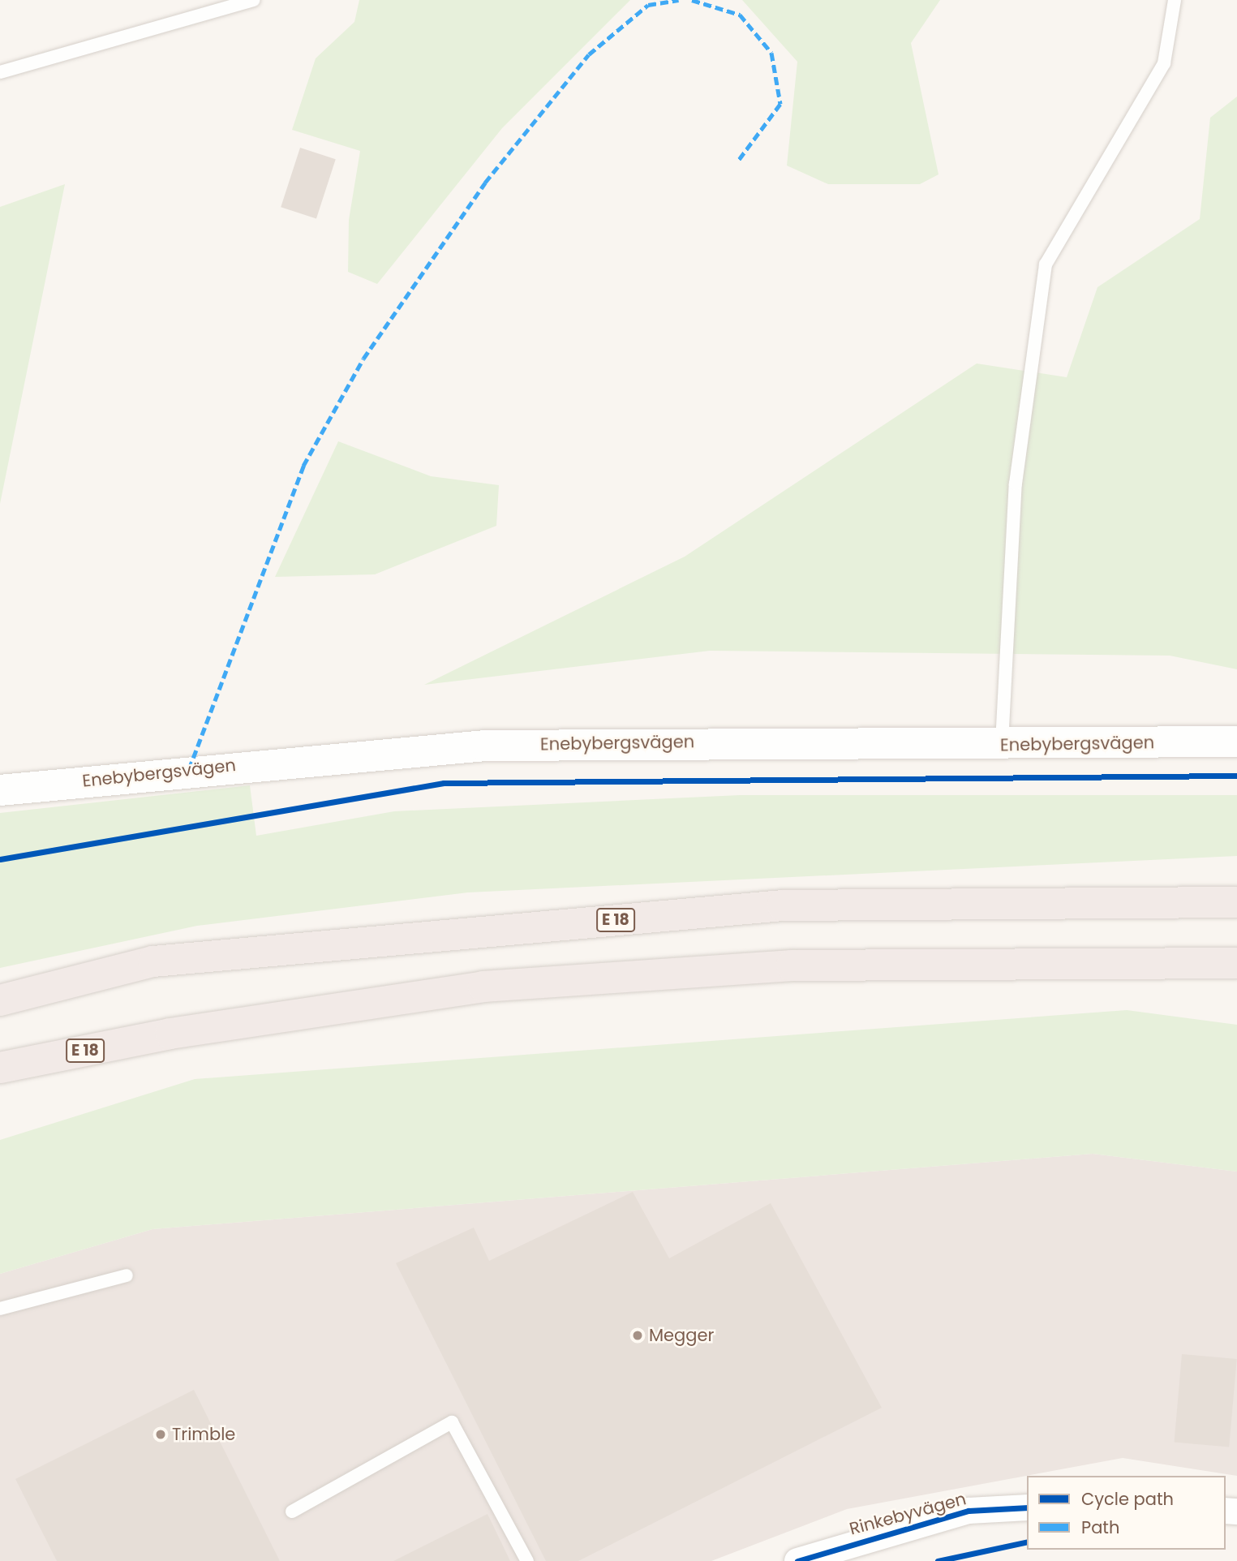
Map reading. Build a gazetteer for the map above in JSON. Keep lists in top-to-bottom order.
{
  "streets": {
    "highway": ["E 18"],
    "main road": ["Enebybergsvägen"],
    "street": ["Rinkebyvägen"]
  },
  "places": ["Megger", "Trimble"],
  "legend": ["Cycle path", "Path"]
}
